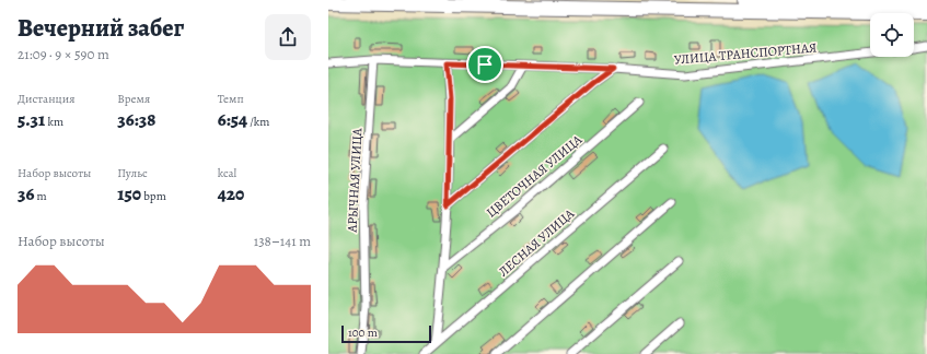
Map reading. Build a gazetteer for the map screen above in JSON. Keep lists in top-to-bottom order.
{
  "streets": {
    "street": [
      "УЛИЦА ТРАНСПОРТНАЯ",
      "ЦВЕТОЧНАЯ УЛИЦА",
      "АРЫЧНАЯ УЛИЦА",
      "ЛЕСНАЯ УЛИЦА"
    ]
  },
  "crossings": [
    ["УЛИЦА ТРАНСПОРТНАЯ", "АРЫЧНАЯ УЛИЦА"]
  ],
  "scale_bar": "100 m",
  "page": {
    "heading": ["Вечерний забег", "21:09 · 9 × 590 m"],
    "stats": [
      ["Дистанция", "5.31 km"],
      ["Время", "36:38"],
      ["Темп", "6:54 /km"],
      ["Набор высоты", "36 m"],
      ["Пульс", "150 bpm"],
      ["kcal", "420"]
    ],
    "chart": ["Набор высоты", "138–141 m"],
    "scale": "100 m"
  }
}
